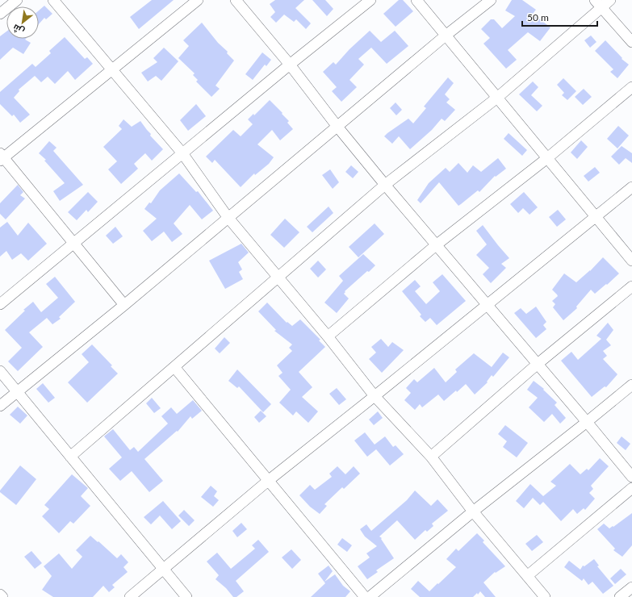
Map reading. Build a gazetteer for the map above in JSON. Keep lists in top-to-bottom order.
{
  "scale_bar": "50 m",
  "north": "bottom left"
}
